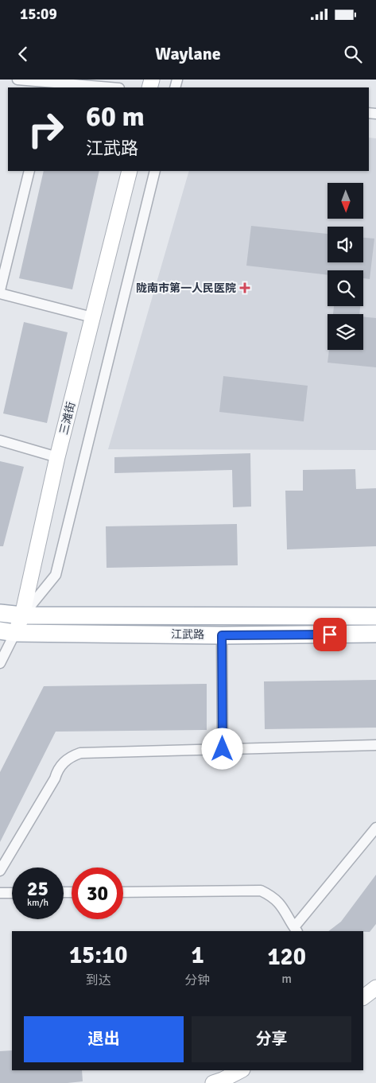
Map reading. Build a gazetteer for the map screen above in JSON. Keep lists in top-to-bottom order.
{
  "streets": {
    "main road": ["江武路"],
    "street": ["三滩街"]
  },
  "crossings": [
    ["三滩街", "江武路"]
  ],
  "places": {
    "health": ["陇南市第一人民医院"]
  },
  "north": "bottom",
  "page": {
    "status": "15:09",
    "header": "Waylane",
    "turn": ["60 m", "江武路"],
    "speed": "25 km/h",
    "limit": "30",
    "eta": [
      "15:10",
      "到达",
      "1",
      "分钟",
      "120",
      "m"
    ],
    "buttons": ["退出", "分享"]
  }
}
